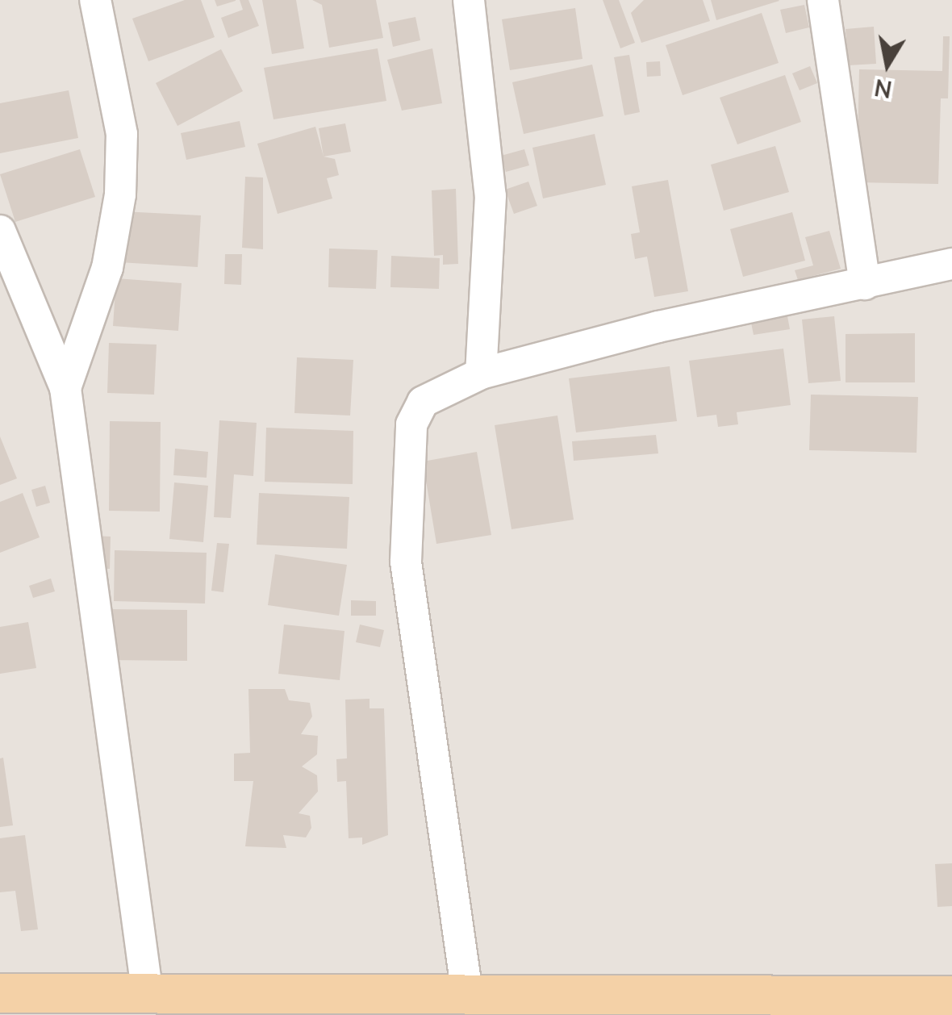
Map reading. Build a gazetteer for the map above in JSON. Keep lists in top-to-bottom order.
{
  "north": "bottom"
}
